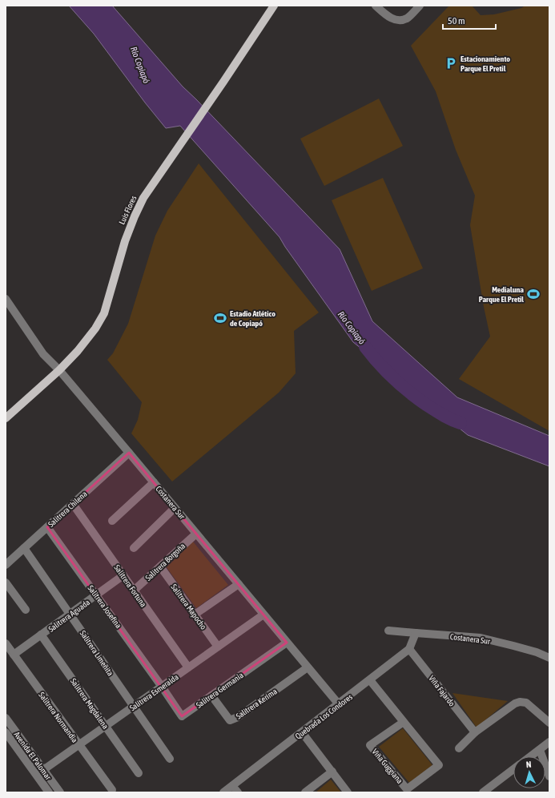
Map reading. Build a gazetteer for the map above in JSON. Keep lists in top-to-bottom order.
{
  "streets": {
    "main road": ["Luis Flores"],
    "street": [
      "Costanera Sur",
      "Salitrera Chilena",
      "Salitrera Borgoña",
      "Salitrera Fortuna",
      "Salitrera Josefina",
      "Salitrera Mapocho",
      "Salitrera Aguada",
      "Salitrera Limeñita",
      "Salitrera Germania",
      "Viña Fajardo",
      "Salitrera Esmeralda",
      "Salitrera Magdalena",
      "Salitrera Kerima",
      "Quebrada Los Condores",
      "Salitrera Normandia",
      "Avenida El Palomar",
      "Viña Guggiana"
    ]
  },
  "crossings": [
    ["Luis Flores", "Costanera Sur"],
    ["Costanera Sur", "Salitrera Chilena"],
    ["Costanera Sur", "Salitrera Borgoña"],
    ["Costanera Sur", "Salitrera Germania"],
    ["Costanera Sur", "Salitrera Esmeralda"],
    ["Costanera Sur", "Salitrera Kerima"],
    ["Costanera Sur", "Quebrada Los Condores"],
    ["Salitrera Chilena", "Salitrera Fortuna"],
    ["Salitrera Chilena", "Salitrera Josefina"],
    ["Salitrera Chilena", "Salitrera Limeñita"],
    ["Salitrera Borgoña", "Salitrera Fortuna"],
    ["Salitrera Borgoña", "Salitrera Mapocho"],
    ["Salitrera Fortuna", "Salitrera Aguada"],
    ["Salitrera Fortuna", "Salitrera Esmeralda"],
    ["Salitrera Josefina", "Salitrera Aguada"],
    ["Salitrera Josefina", "Salitrera Germania"],
    ["Salitrera Josefina", "Salitrera Esmeralda"],
    ["Salitrera Mapocho", "Salitrera Esmeralda"],
    ["Salitrera Aguada", "Salitrera Limeñita"],
    ["Salitrera Aguada", "Salitrera Magdalena"],
    ["Salitrera Aguada", "Salitrera Normandia"],
    ["Salitrera Limeñita", "Salitrera Esmeralda"],
    ["Salitrera Germania", "Salitrera Esmeralda"],
    ["Salitrera Germania", "Salitrera Kerima"],
    ["Viña Fajardo", "Quebrada Los Condores"],
    ["Salitrera Esmeralda", "Salitrera Magdalena"],
    ["Salitrera Esmeralda", "Salitrera Normandia"],
    ["Salitrera Esmeralda", "Avenida El Palomar"],
    ["Quebrada Los Condores", "Viña Guggiana"]
  ],
  "water": ["Río Copiapó"],
  "places": {
    "parking": ["Estacionamiento Parque El Pretil"],
    "sports": ["Medialuna Parque El Pretil", "Estadio Atlético de Copiapó"]
  },
  "scale_bar": "50 m",
  "north": "top"
}
